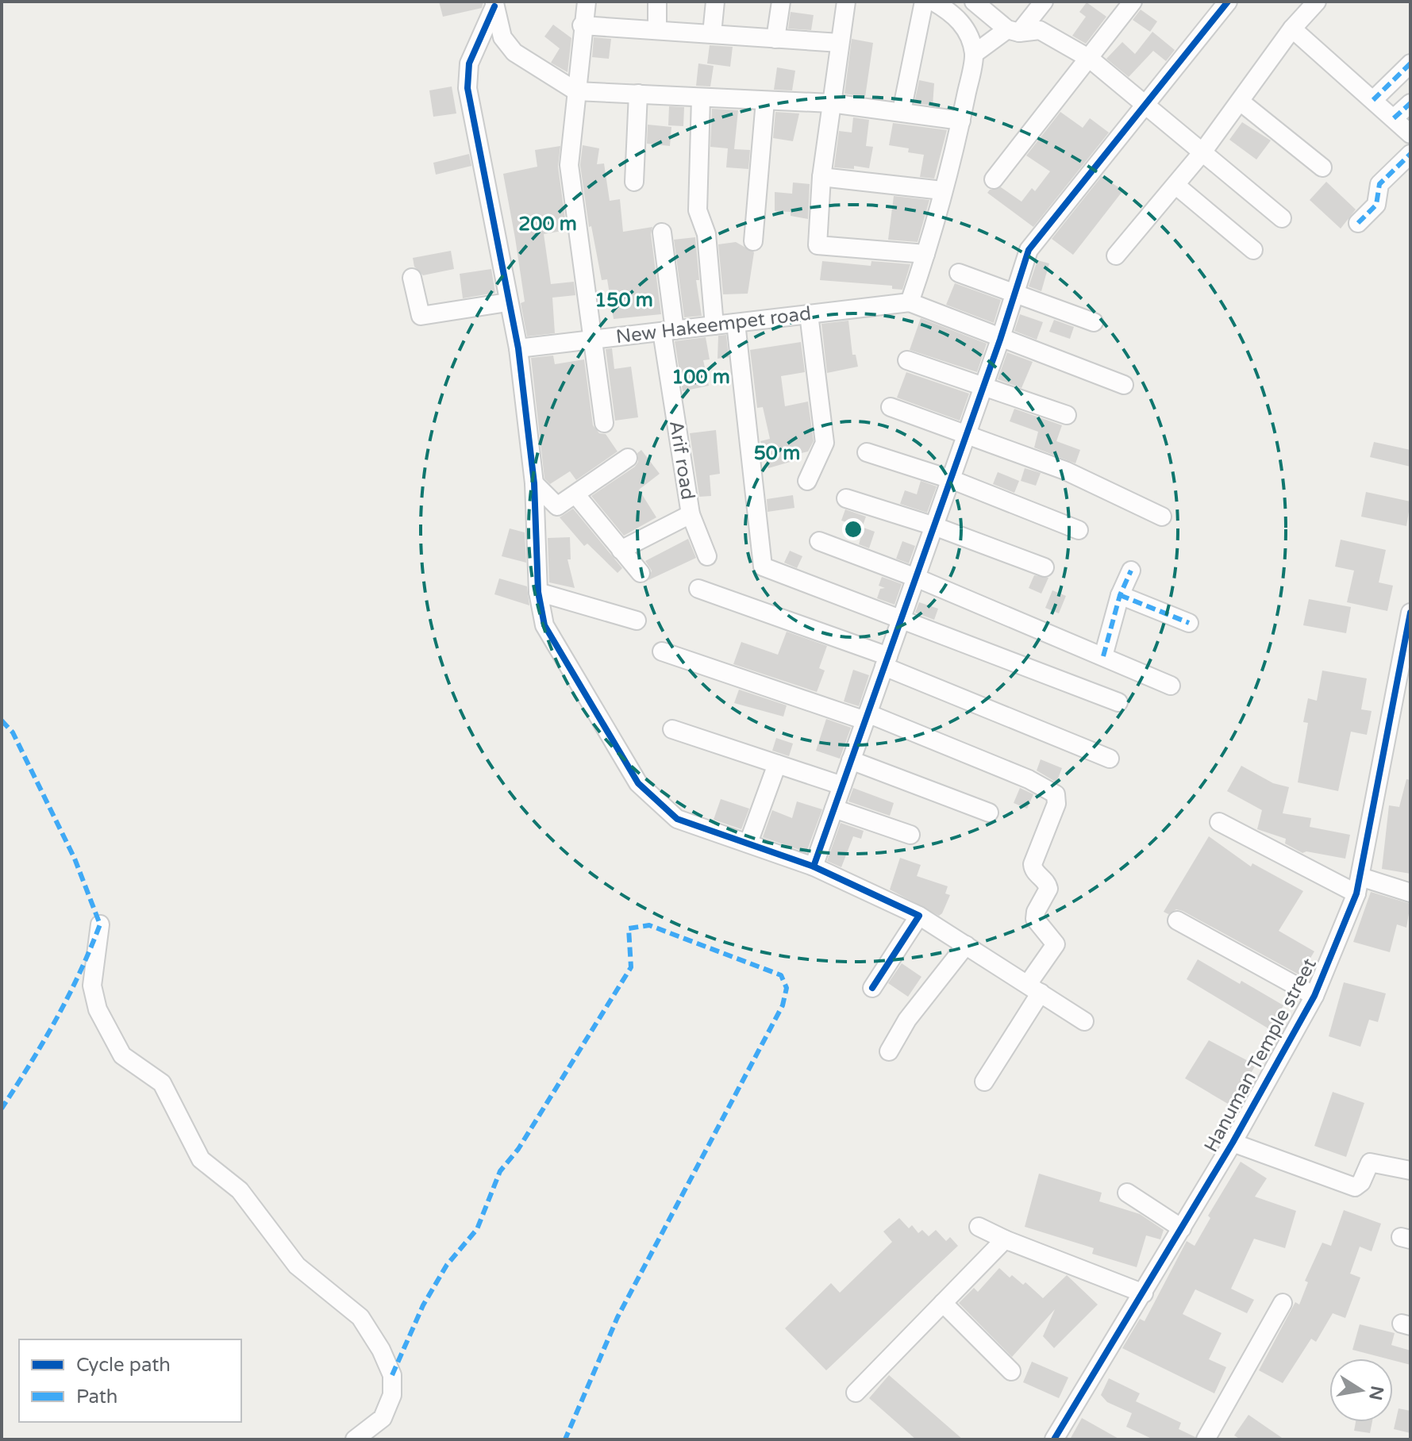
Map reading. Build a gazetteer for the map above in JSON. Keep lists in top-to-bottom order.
{
  "streets": {
    "street": ["New Hakeempet road", "Arif road", "Hanuman Temple street"]
  },
  "crossings": [
    ["New Hakeempet road", "Arif road"]
  ],
  "legend": ["Cycle path", "Path"],
  "north": "right",
  "rings": [
    "200 m",
    "150 m",
    "100 m",
    "50 m"
  ]
}
